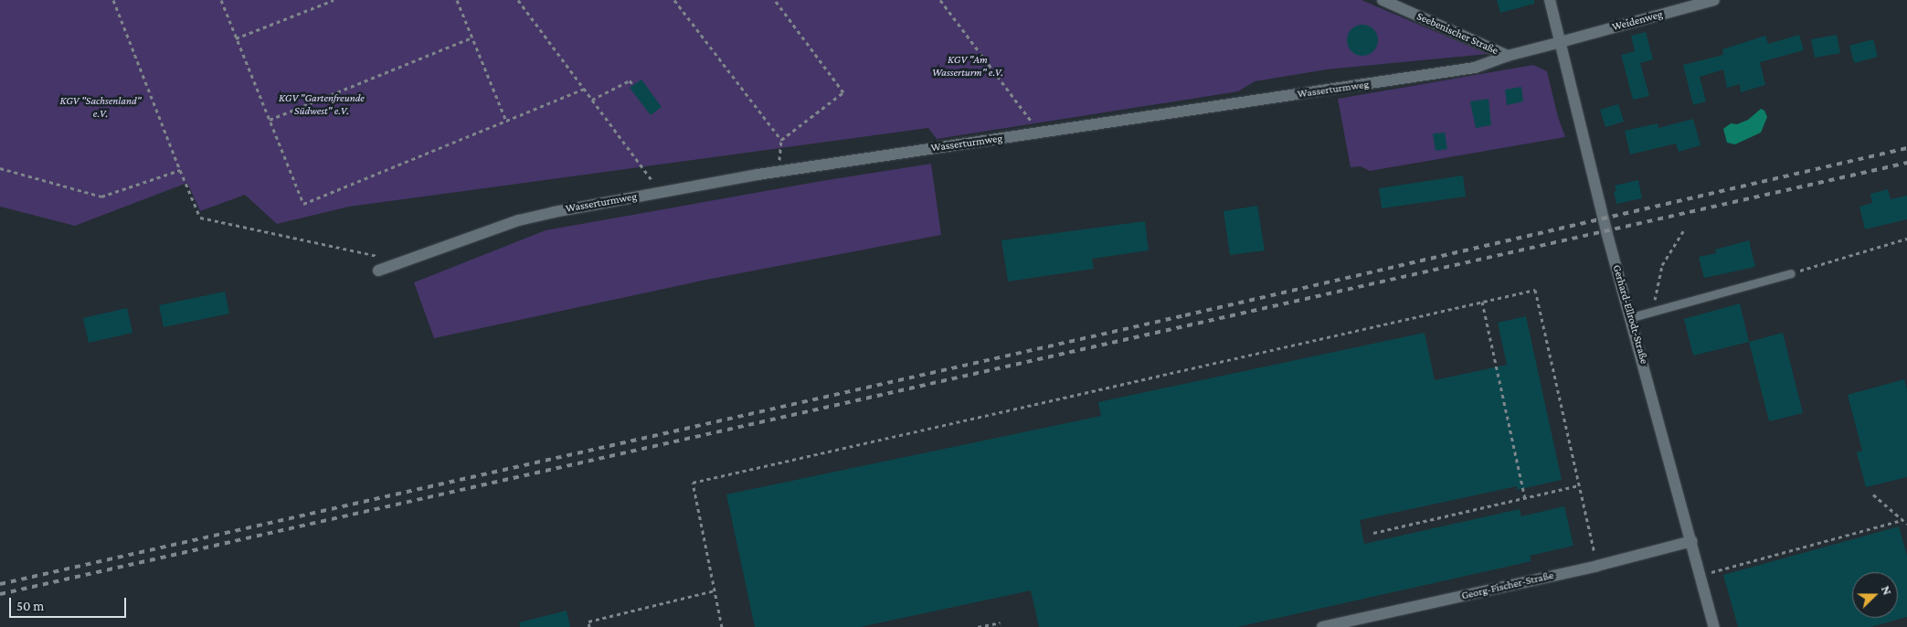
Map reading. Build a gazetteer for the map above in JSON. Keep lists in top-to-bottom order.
{
  "streets": {
    "street": [
      "Weidenweg",
      "Seebenischer Straße",
      "Wasserturmweg",
      "Gerhard-Ellrodt-Straße",
      "Georg-Fischer-Straße"
    ]
  },
  "crossings": [
    ["Weidenweg", "Wasserturmweg"],
    ["Weidenweg", "Gerhard-Ellrodt-Straße"],
    ["Seebenischer Straße", "Wasserturmweg"],
    ["Wasserturmweg", "Gerhard-Ellrodt-Straße"],
    ["Gerhard-Ellrodt-Straße", "Georg-Fischer-Straße"]
  ],
  "parks": ["KGV \"Am Wasserturm\" e.V.", "KGV \"Gartenfreunde Südwest\" e.V.", "KGV \"Sachsenland\" e.V."],
  "scale_bar": "50 m",
  "north": "right"
}
